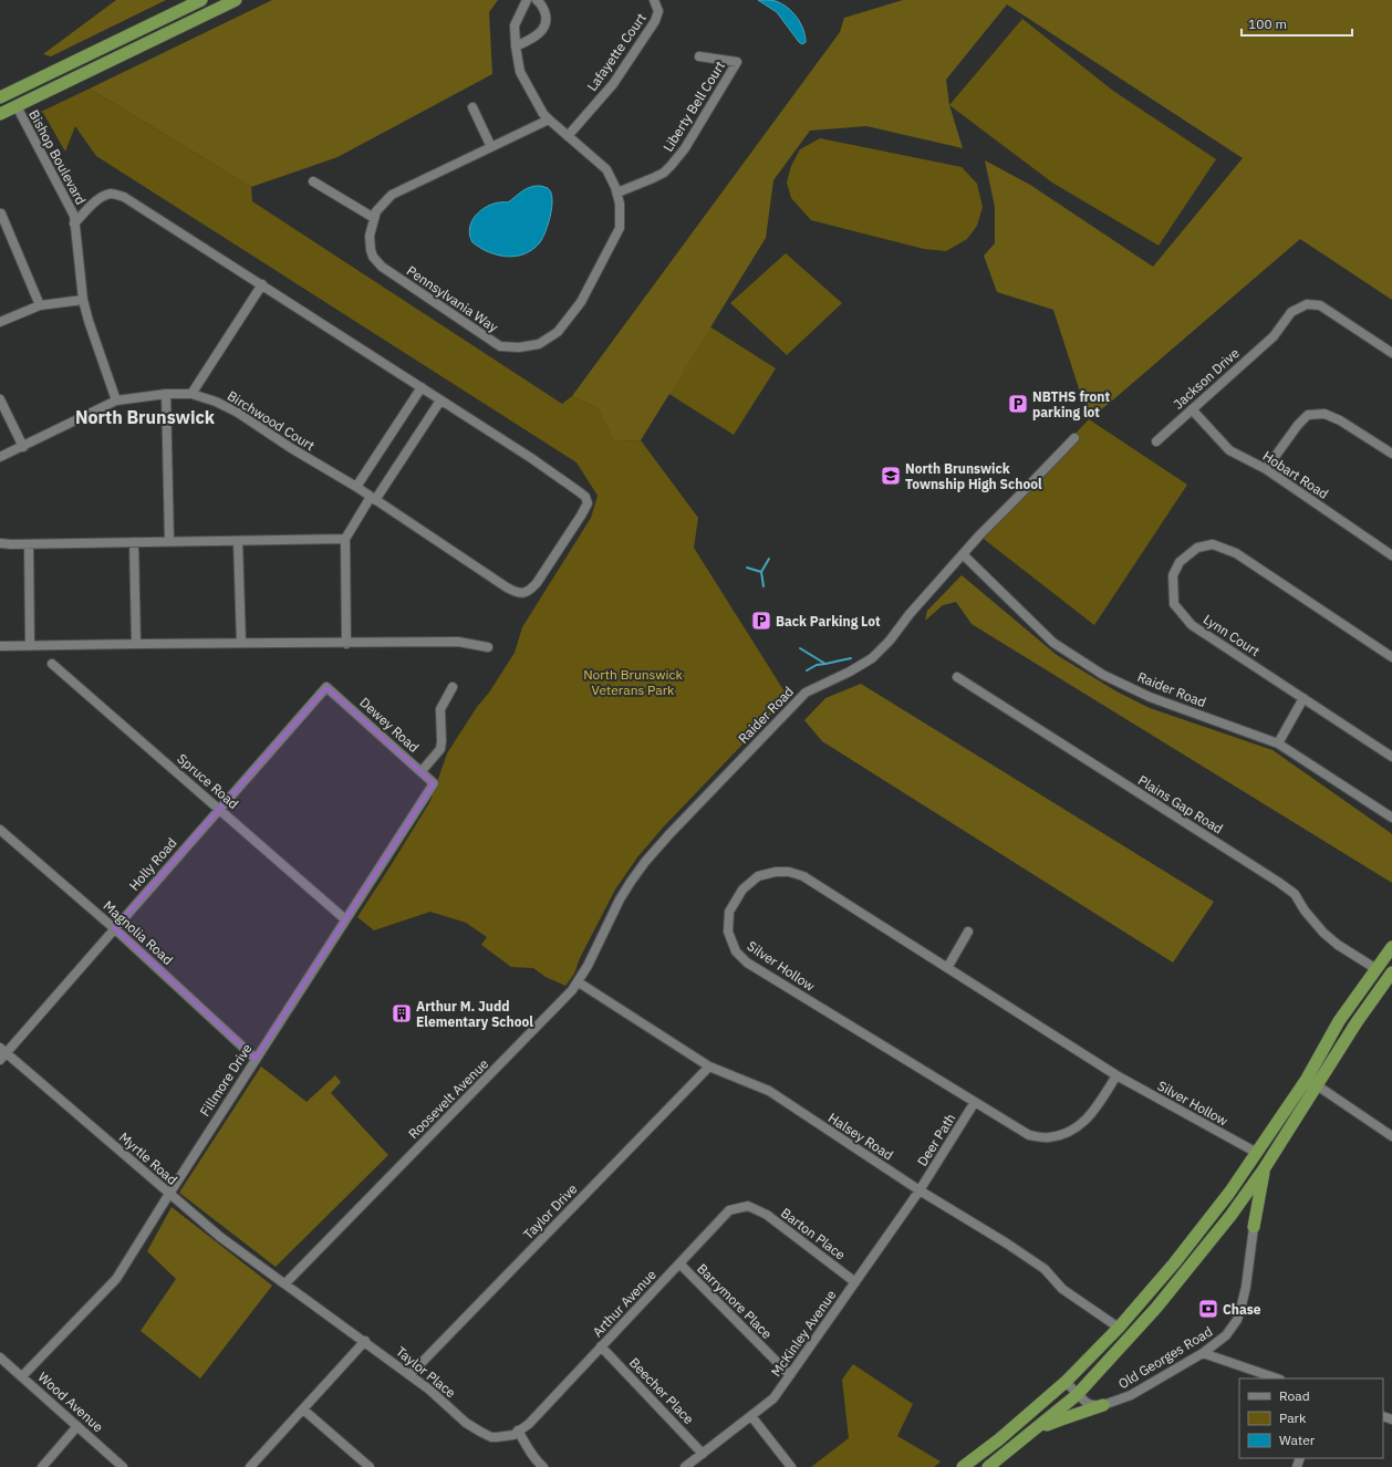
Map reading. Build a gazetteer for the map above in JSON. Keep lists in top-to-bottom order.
{
  "streets": {
    "street": [
      "Lafayette Court",
      "Liberty Bell Court",
      "Bishop Boulevard",
      "Pennsylvania Way",
      "Jackson Drive",
      "Birchwood Court",
      "Hobart Road",
      "Lynn Court",
      "Raider Road",
      "Dewey Road",
      "Spruce Road",
      "Plains Gap Road",
      "Holly Road",
      "Magnolia Road",
      "Silver Hollow",
      "Fillmore Drive",
      "Roosevelt Avenue",
      "Halsey Road",
      "Deer Path",
      "Myrtle Road",
      "Taylor Drive",
      "Barton Place",
      "Barrymore Place",
      "Arthur Avenue",
      "McKinley Avenue",
      "Old Georges Road",
      "Taylor Place",
      "Beecher Place",
      "Wood Avenue"
    ]
  },
  "crossings": [
    ["Lafayette Court", "Pennsylvania Way"],
    ["Liberty Bell Court", "Pennsylvania Way"],
    ["Bishop Boulevard", "Birchwood Court"],
    ["Jackson Drive", "Hobart Road"],
    ["Raider Road", "Roosevelt Avenue"],
    ["Dewey Road", "Holly Road"],
    ["Dewey Road", "Fillmore Drive"],
    ["Spruce Road", "Holly Road"],
    ["Spruce Road", "Fillmore Drive"],
    ["Holly Road", "Magnolia Road"],
    ["Holly Road", "Myrtle Road"],
    ["Magnolia Road", "Fillmore Drive"],
    ["Silver Hollow", "Deer Path"],
    ["Fillmore Drive", "Myrtle Road"],
    ["Fillmore Drive", "Wood Avenue"],
    ["Roosevelt Avenue", "Halsey Road"],
    ["Roosevelt Avenue", "Myrtle Road"],
    ["Roosevelt Avenue", "Taylor Place"],
    ["Halsey Road", "Deer Path"],
    ["Halsey Road", "Taylor Drive"],
    ["Halsey Road", "McKinley Avenue"],
    ["Deer Path", "McKinley Avenue"],
    ["Myrtle Road", "Taylor Place"],
    ["Taylor Drive", "Taylor Place"],
    ["Barton Place", "Arthur Avenue"],
    ["Barton Place", "McKinley Avenue"],
    ["Barrymore Place", "Arthur Avenue"],
    ["Barrymore Place", "McKinley Avenue"],
    ["Arthur Avenue", "Taylor Place"],
    ["Arthur Avenue", "Beecher Place"],
    ["McKinley Avenue", "Beecher Place"]
  ],
  "districts": ["North Brunswick"],
  "parks": ["North Brunswick Veterans Park"],
  "places": {
    "parking": ["NBTHS front parking lot", "Back Parking Lot"],
    "school or university": ["North Brunswick Township High School"],
    "building": ["Arthur M. Judd Elementary School"],
    "bank": ["Chase"]
  },
  "legend": ["Road", "Park", "Water"],
  "scale_bar": "100 m"
}
